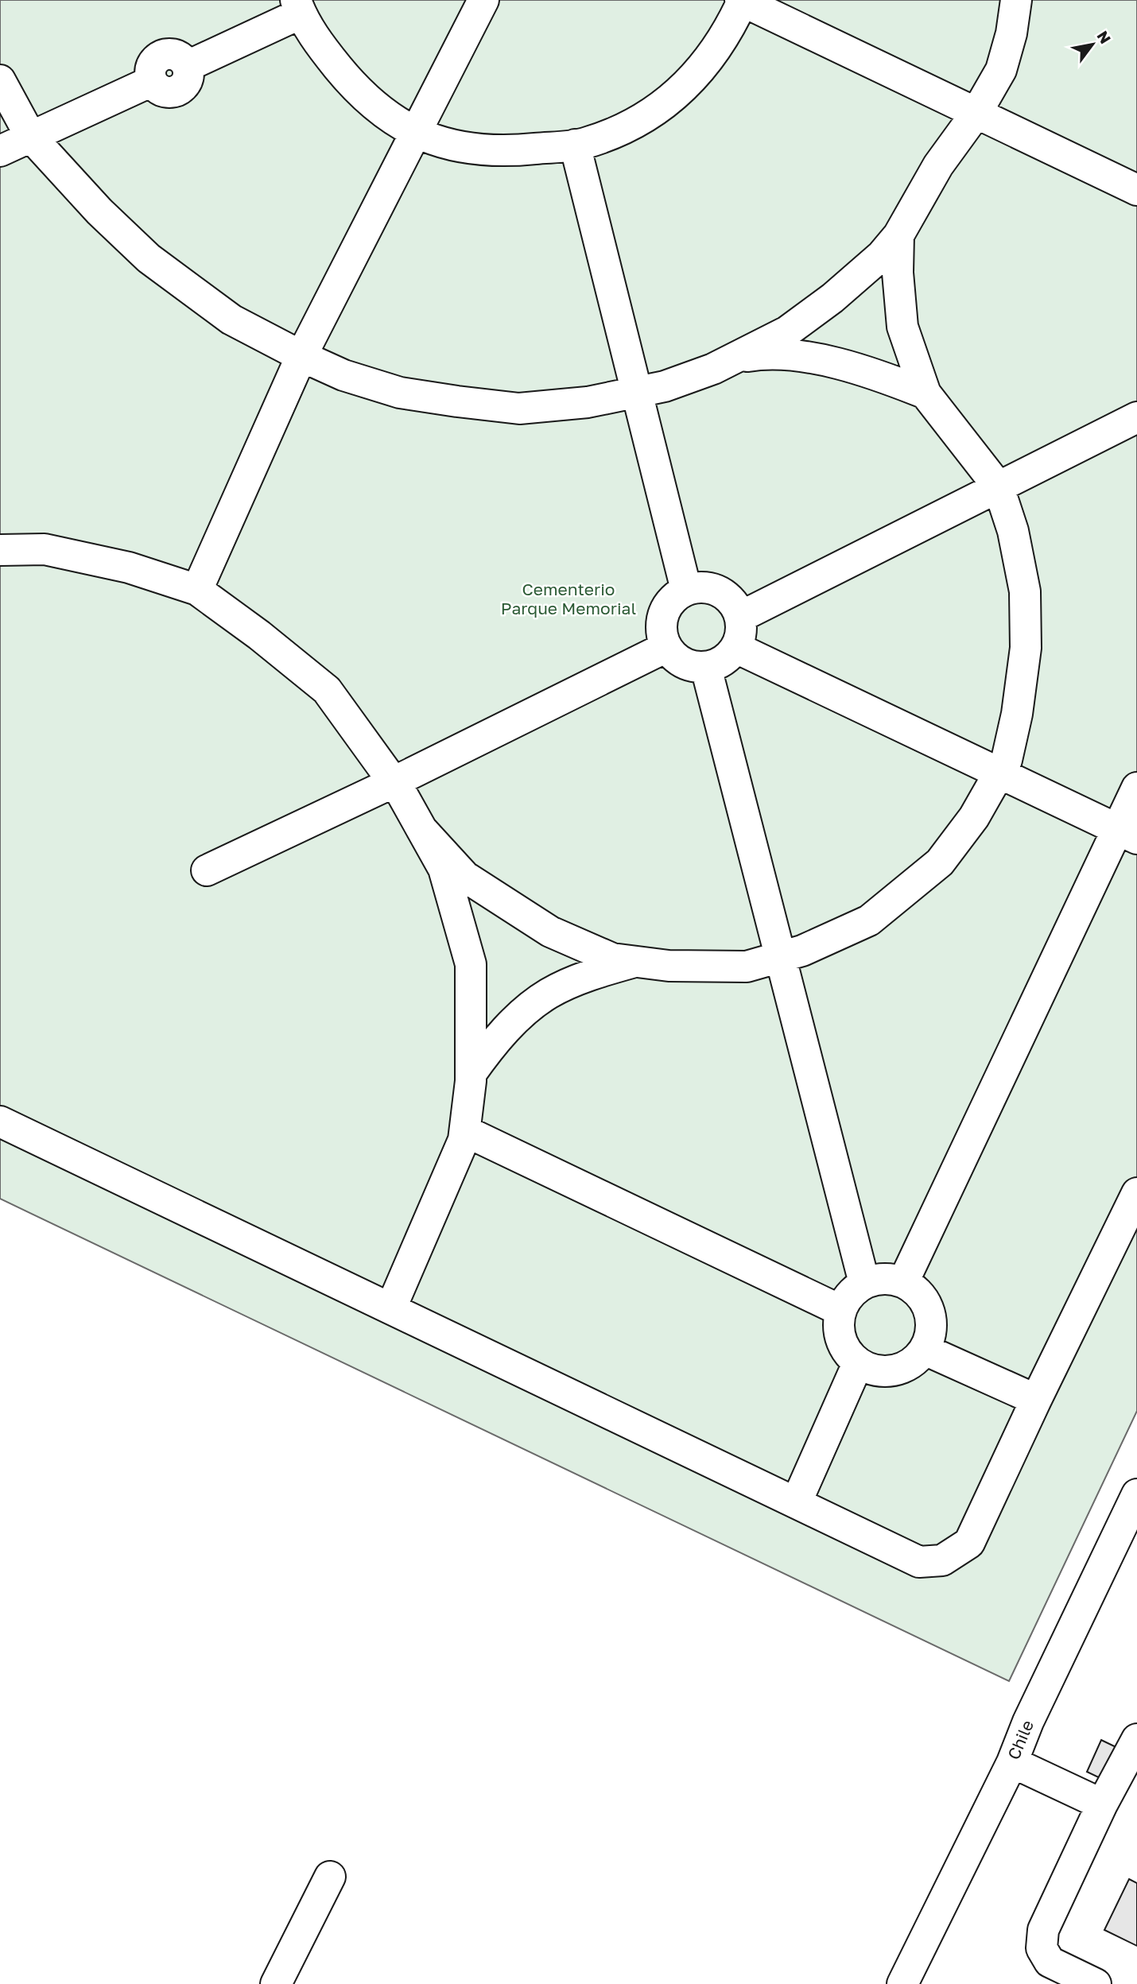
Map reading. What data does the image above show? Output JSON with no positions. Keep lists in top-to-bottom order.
{
  "streets": {
    "street": ["Chile"]
  },
  "parks": ["Cementerio Parque Memorial"],
  "north": "top right"
}
